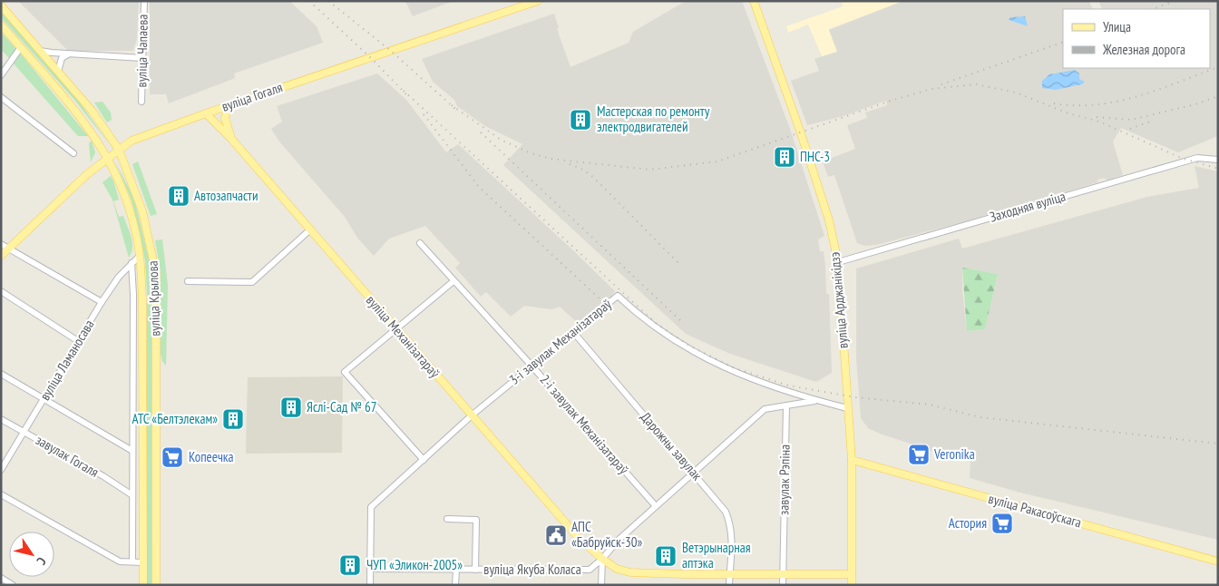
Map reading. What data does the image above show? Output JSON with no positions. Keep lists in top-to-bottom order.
{
  "streets": {
    "main road": [
      "вуліца Гогаля",
      "вуліца Крылова",
      "вуліца Арджанікідзэ",
      "вуліца Механізатараў",
      "вуліца Ракасоўскага"
    ],
    "street": [
      "вуліца Чапаева",
      "Заходняя вуліца",
      "3-і завулак Механізатараў",
      "вуліца Ламаносава",
      "2-і завулак Механізатараў",
      "Дарожны завулак",
      "завулак Гогаля",
      "завулак Рэпіна",
      "вуліца Якуба Коласа"
    ]
  },
  "crossings": [
    ["вуліца Гогаля", "вуліца Крылова"],
    ["вуліца Гогаля", "вуліца Механізатараў"],
    ["Заходняя вуліца", "вуліца Арджанікідзэ"],
    ["вуліца Крылова", "вуліца Ламаносава"],
    ["вуліца Арджанікідзэ", "3-і завулак Механізатараў"],
    ["вуліца Арджанікідзэ", "вуліца Ракасоўскага"],
    ["вуліца Механізатараў", "3-і завулак Механізатараў"],
    ["вуліца Механізатараў", "вуліца Якуба Коласа"],
    ["3-і завулак Механізатараў", "2-і завулак Механізатараў"],
    ["3-і завулак Механізатараў", "Дарожны завулак"],
    ["3-і завулак Механізатараў", "вуліца Якуба Коласа"],
    ["вуліца Ламаносава", "завулак Гогаля"],
    ["2-і завулак Механізатараў", "вуліца Якуба Коласа"],
    ["Дарожны завулак", "вуліца Якуба Коласа"],
    ["завулак Рэпіна", "вуліца Якуба Коласа"]
  ],
  "places": {
    "building": [
      "Мастерская по ремонту электродвигателей",
      "ПНС-3",
      "Автозапчасти",
      "Яслі-Сад № 67",
      "АТС «Белтэлекам»",
      "Ветэрынарная аптэка",
      "ЧУП «Эликон-2005»"
    ],
    "supermarket": ["Veronika", "Копеечка", "Астория"],
    "public building": ["АПС «Бабруйск-30»"]
  },
  "legend": ["Улица", "Железная дорога"],
  "north": "bottom right"
}
